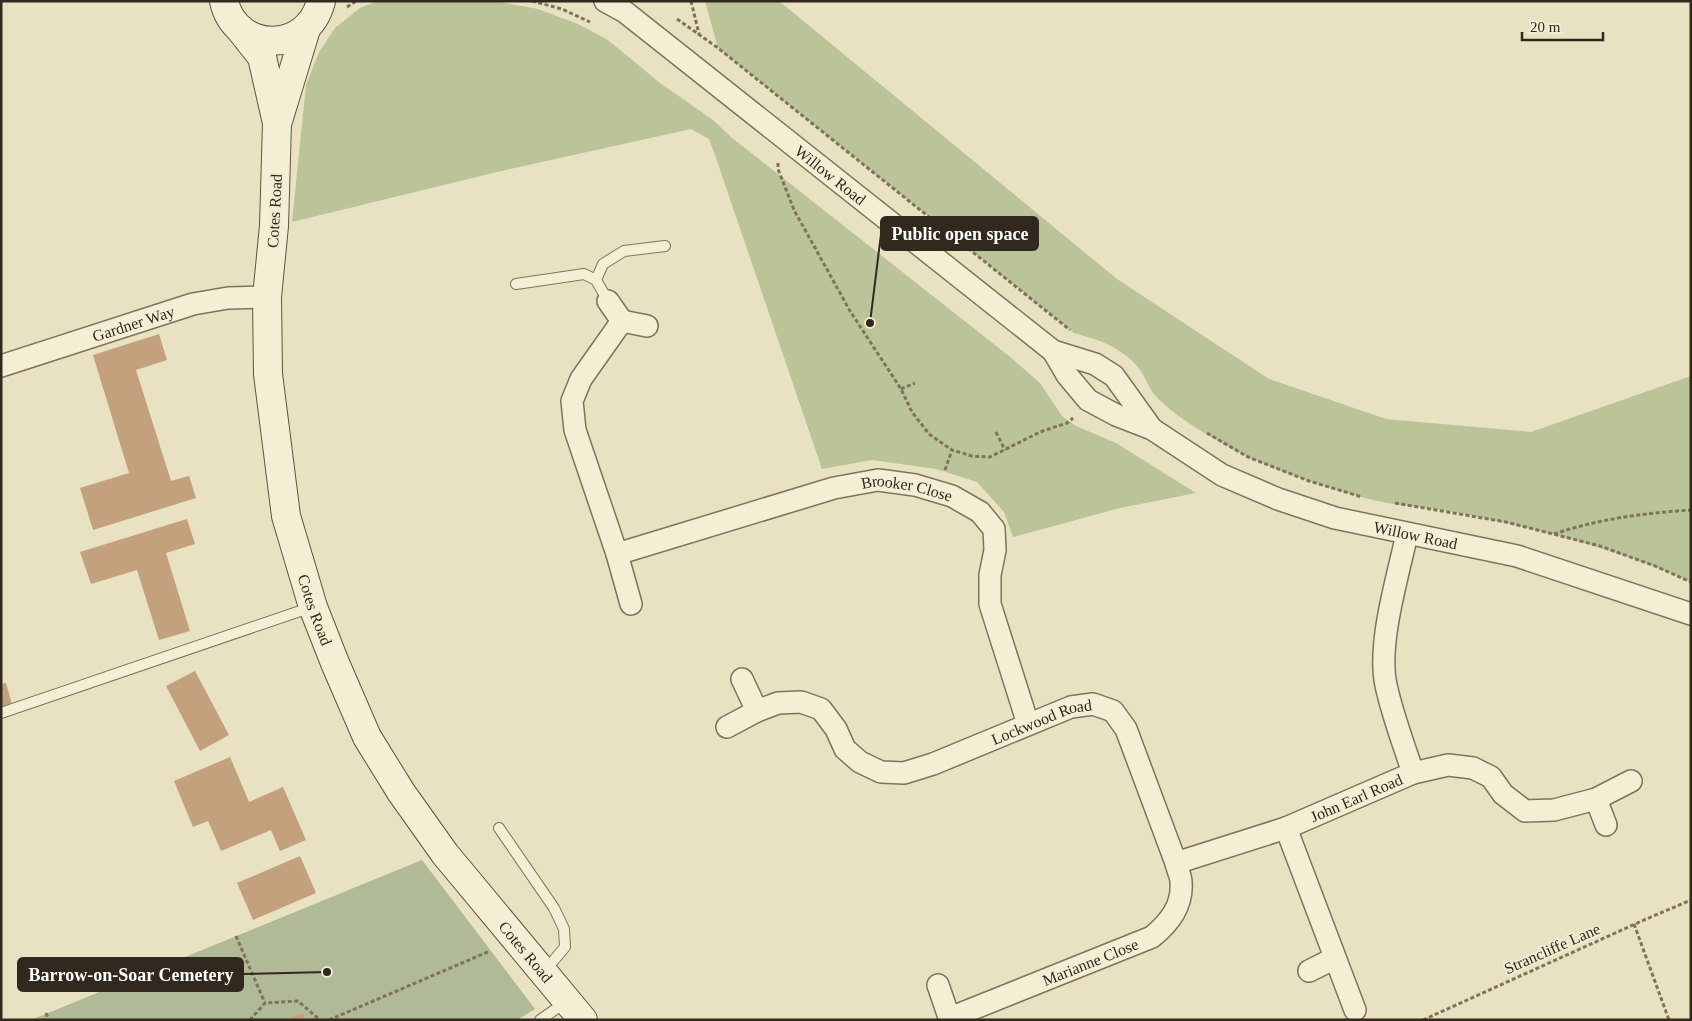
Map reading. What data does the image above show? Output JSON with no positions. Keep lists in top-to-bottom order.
{
  "streets": {
    "street": [
      "Willow Road",
      "Cotes Road",
      "Gardner Way",
      "Brooker Close",
      "Lockwood Road",
      "John Earl Road",
      "Marianne Close"
    ],
    "path": ["Strancliffe Lane"]
  },
  "crossings": [
    ["Willow Road", "John Earl Road"],
    ["Cotes Road", "Gardner Way"],
    ["Brooker Close", "Lockwood Road"],
    ["Lockwood Road", "Marianne Close"]
  ],
  "places": ["Public open space", "Barrow-on-Soar Cemetery"],
  "scale_bar": "20 m"
}
